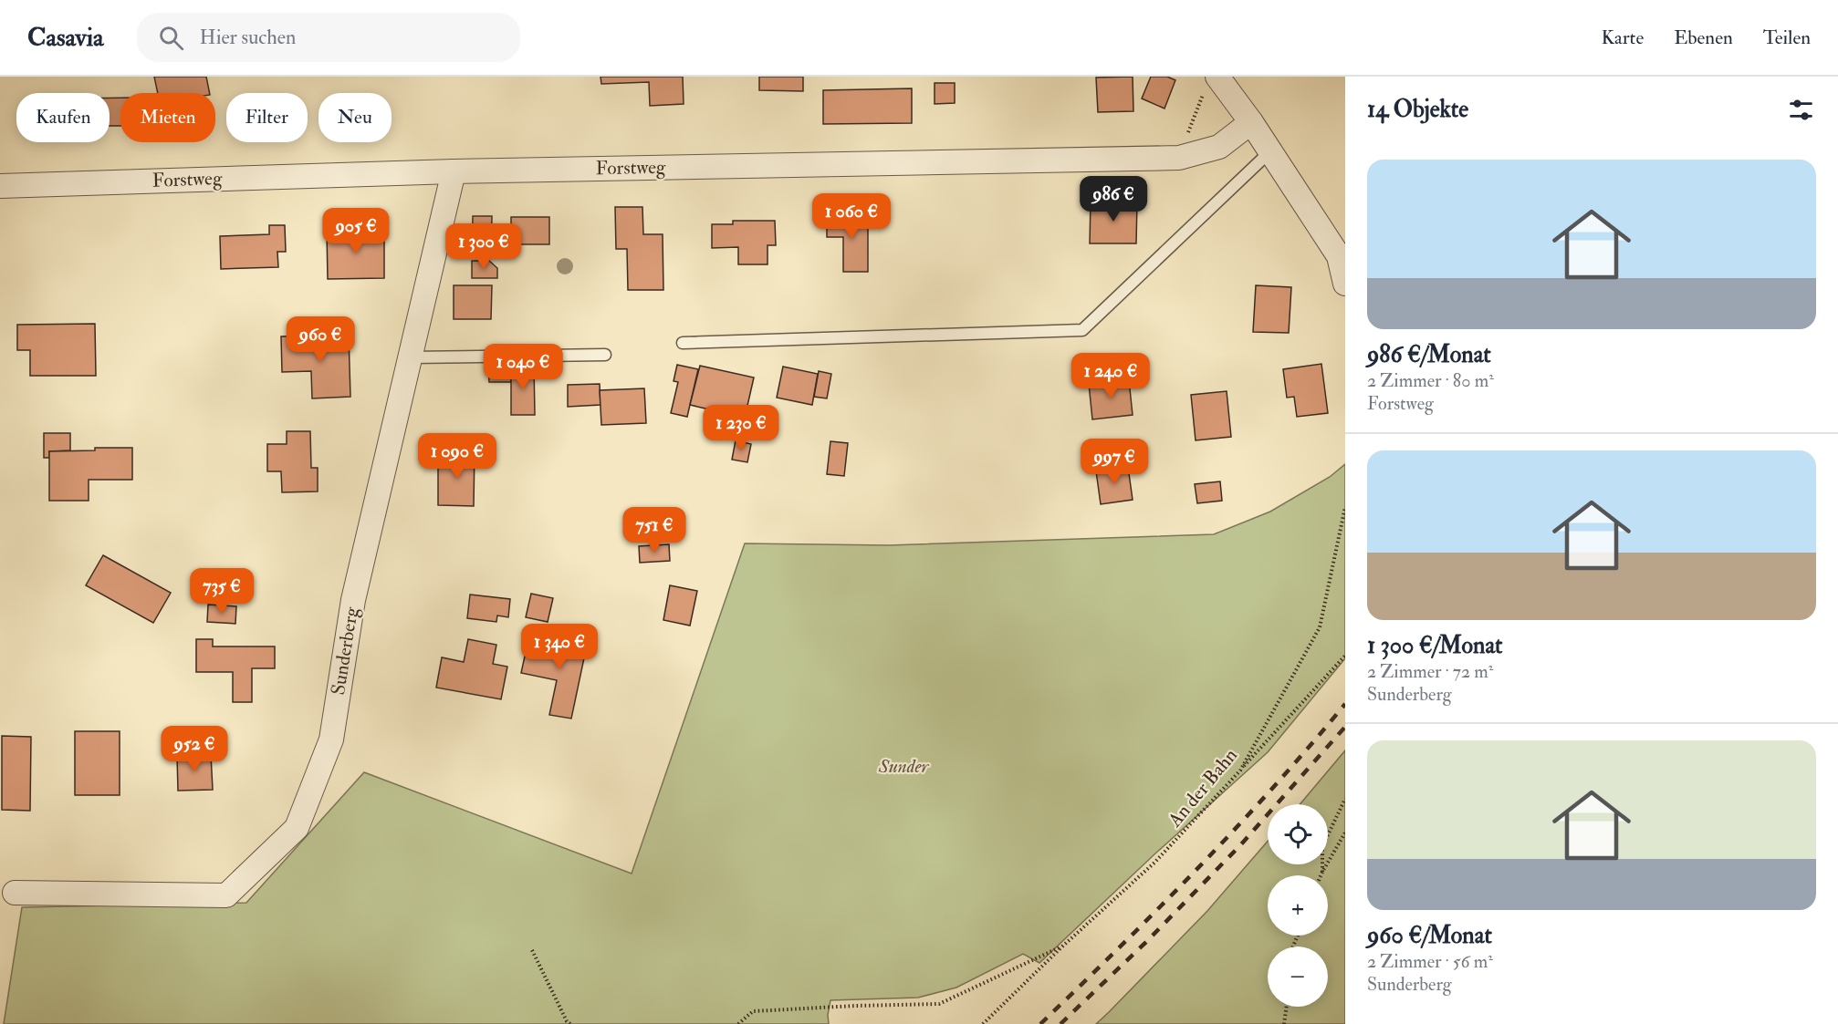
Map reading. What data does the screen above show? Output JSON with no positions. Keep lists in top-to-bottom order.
{
  "streets": {
    "street": ["Forstweg", "Sunderberg"],
    "path": ["An der Bahn"]
  },
  "crossings": [
    ["Forstweg", "Sunderberg"]
  ],
  "parks": ["Sunder"],
  "page": {
    "header": "Casavia",
    "search": "Hier suchen",
    "nav": ["Karte", "Ebenen", "Teilen"],
    "heading": "14 Objekte",
    "chip": [
      "Kaufen",
      "Mieten",
      "Filter",
      "Neu"
    ],
    "list": [
      {
        "name": "986 €/Monat",
        "note": "2 Zimmer · 80 m² · Forstweg"
      },
      {
        "name": "1 300 €/Monat",
        "note": "2 Zimmer · 72 m² · Sunderberg"
      },
      {
        "name": "960 €/Monat",
        "note": "2 Zimmer · 56 m² · Sunderberg"
      }
    ],
    "price": [
      "986 €",
      "1 060 €",
      "905 €",
      "1 300 €",
      "960 €",
      "1 040 €",
      "1 240 €",
      "1 230 €",
      "1 090 €",
      "997 €",
      "751 €",
      "735 €",
      "1 340 €",
      "952 €"
    ],
    "map_buttons": ["+", "−"]
  }
}
